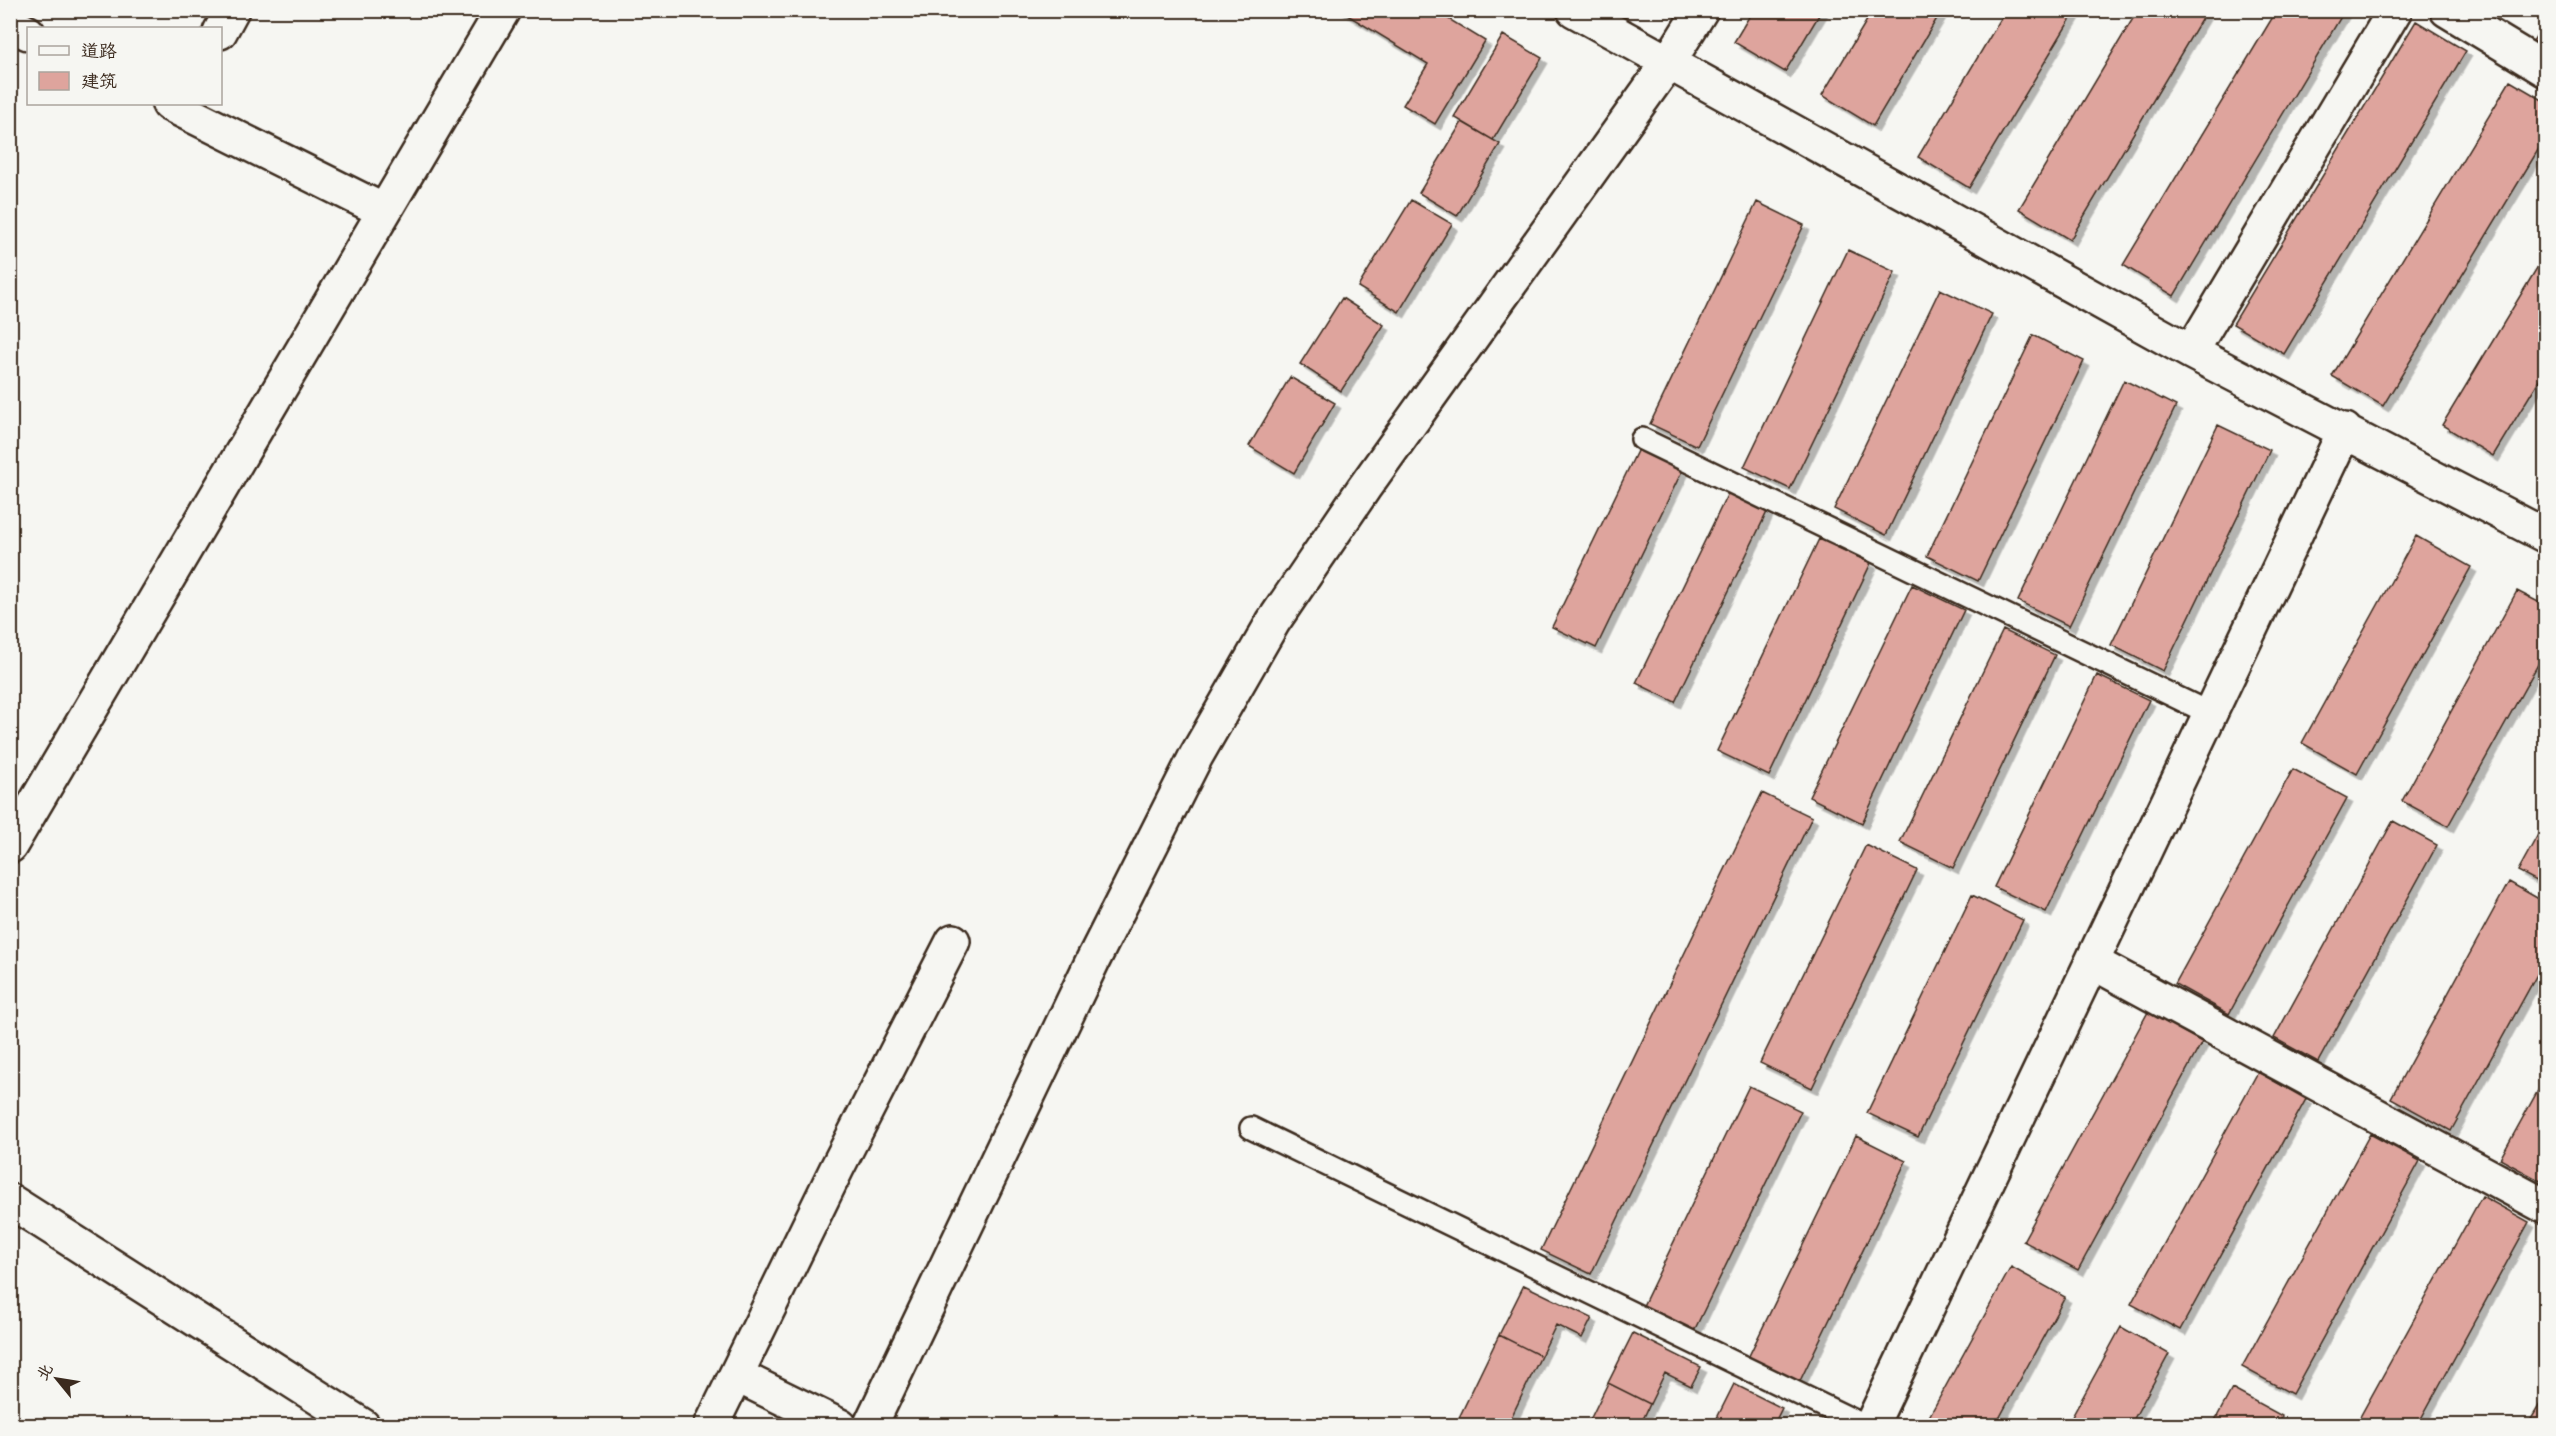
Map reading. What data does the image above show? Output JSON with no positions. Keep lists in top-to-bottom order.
{
  "legend": ["道路", "建筑"],
  "north": "top left"
}
